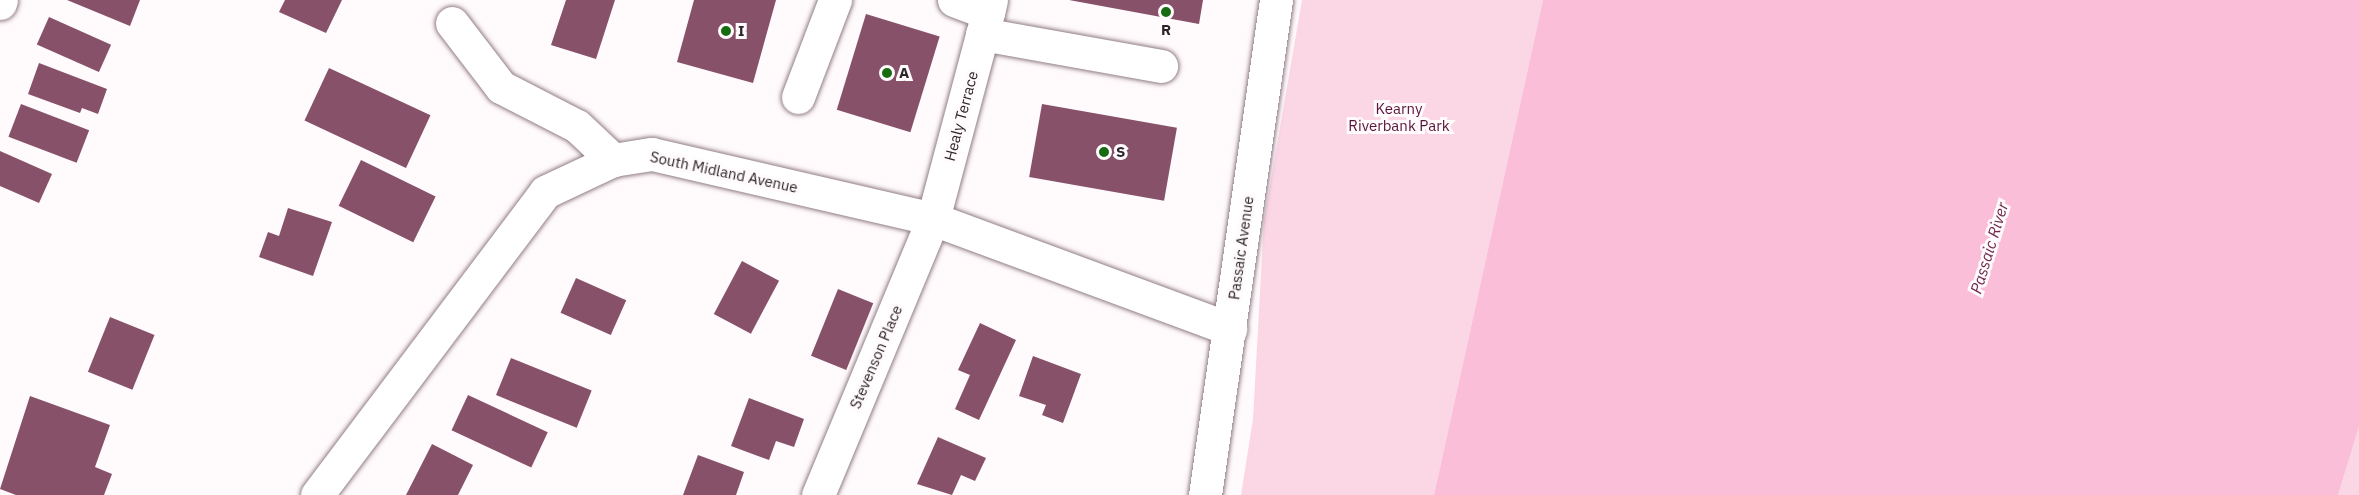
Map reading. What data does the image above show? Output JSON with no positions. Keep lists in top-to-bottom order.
{
  "streets": {
    "street": [
      "Healy Terrace",
      "South Midland Avenue",
      "Passaic Avenue",
      "Stevenson Place"
    ]
  },
  "crossings": [
    ["Healy Terrace", "South Midland Avenue"],
    ["Healy Terrace", "Stevenson Place"],
    ["South Midland Avenue", "Passaic Avenue"],
    ["South Midland Avenue", "Stevenson Place"]
  ],
  "water": ["Passaic River"],
  "parks": ["Kearny Riverbank Park"],
  "places": [
    "R",
    "I",
    "A",
    "S"
  ]
}
